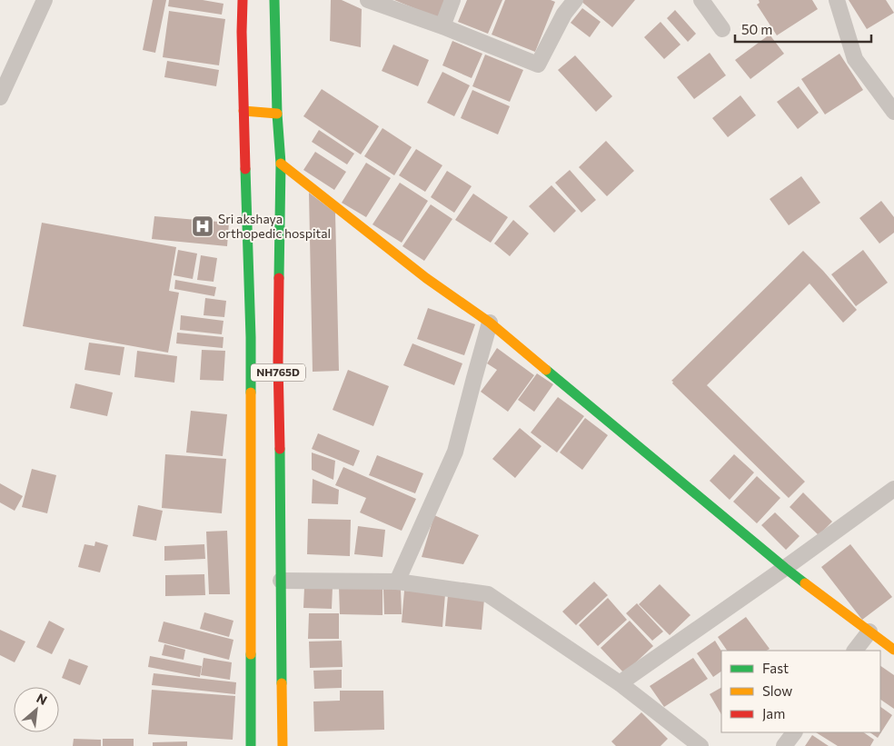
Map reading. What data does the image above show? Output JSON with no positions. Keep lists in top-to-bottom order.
{
  "streets": {
    "main road": ["NH765D"]
  },
  "places": {
    "hospital": ["Sri akshaya orthopedic hospital"]
  },
  "legend": ["Fast", "Slow", "Jam"],
  "scale_bar": "50 m",
  "north": "top right"
}
